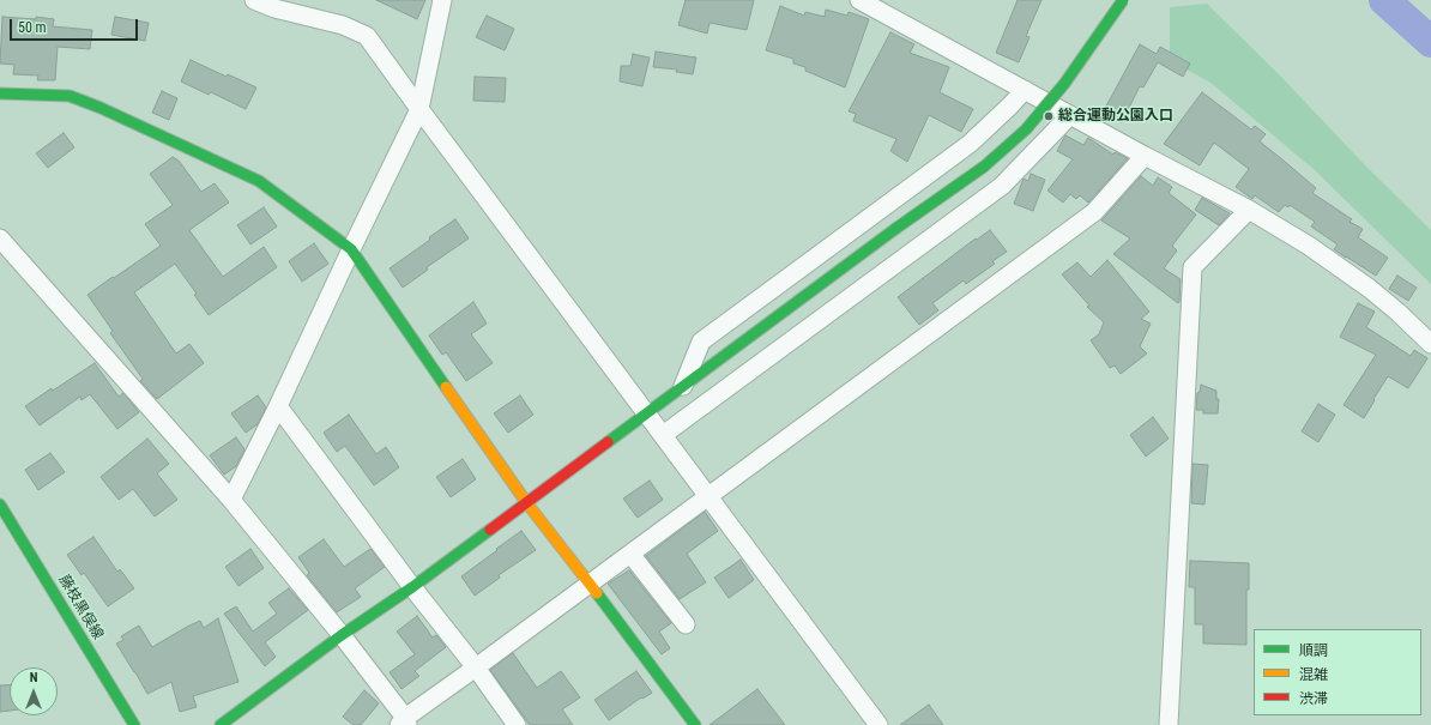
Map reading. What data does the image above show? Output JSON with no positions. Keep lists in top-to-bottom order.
{
  "streets": {
    "street": ["藤枝黒俣線"]
  },
  "places": ["総合運動公園入口"],
  "legend": ["順調", "混雑", "渋滞"],
  "scale_bar": "50 m",
  "north": "top"
}
